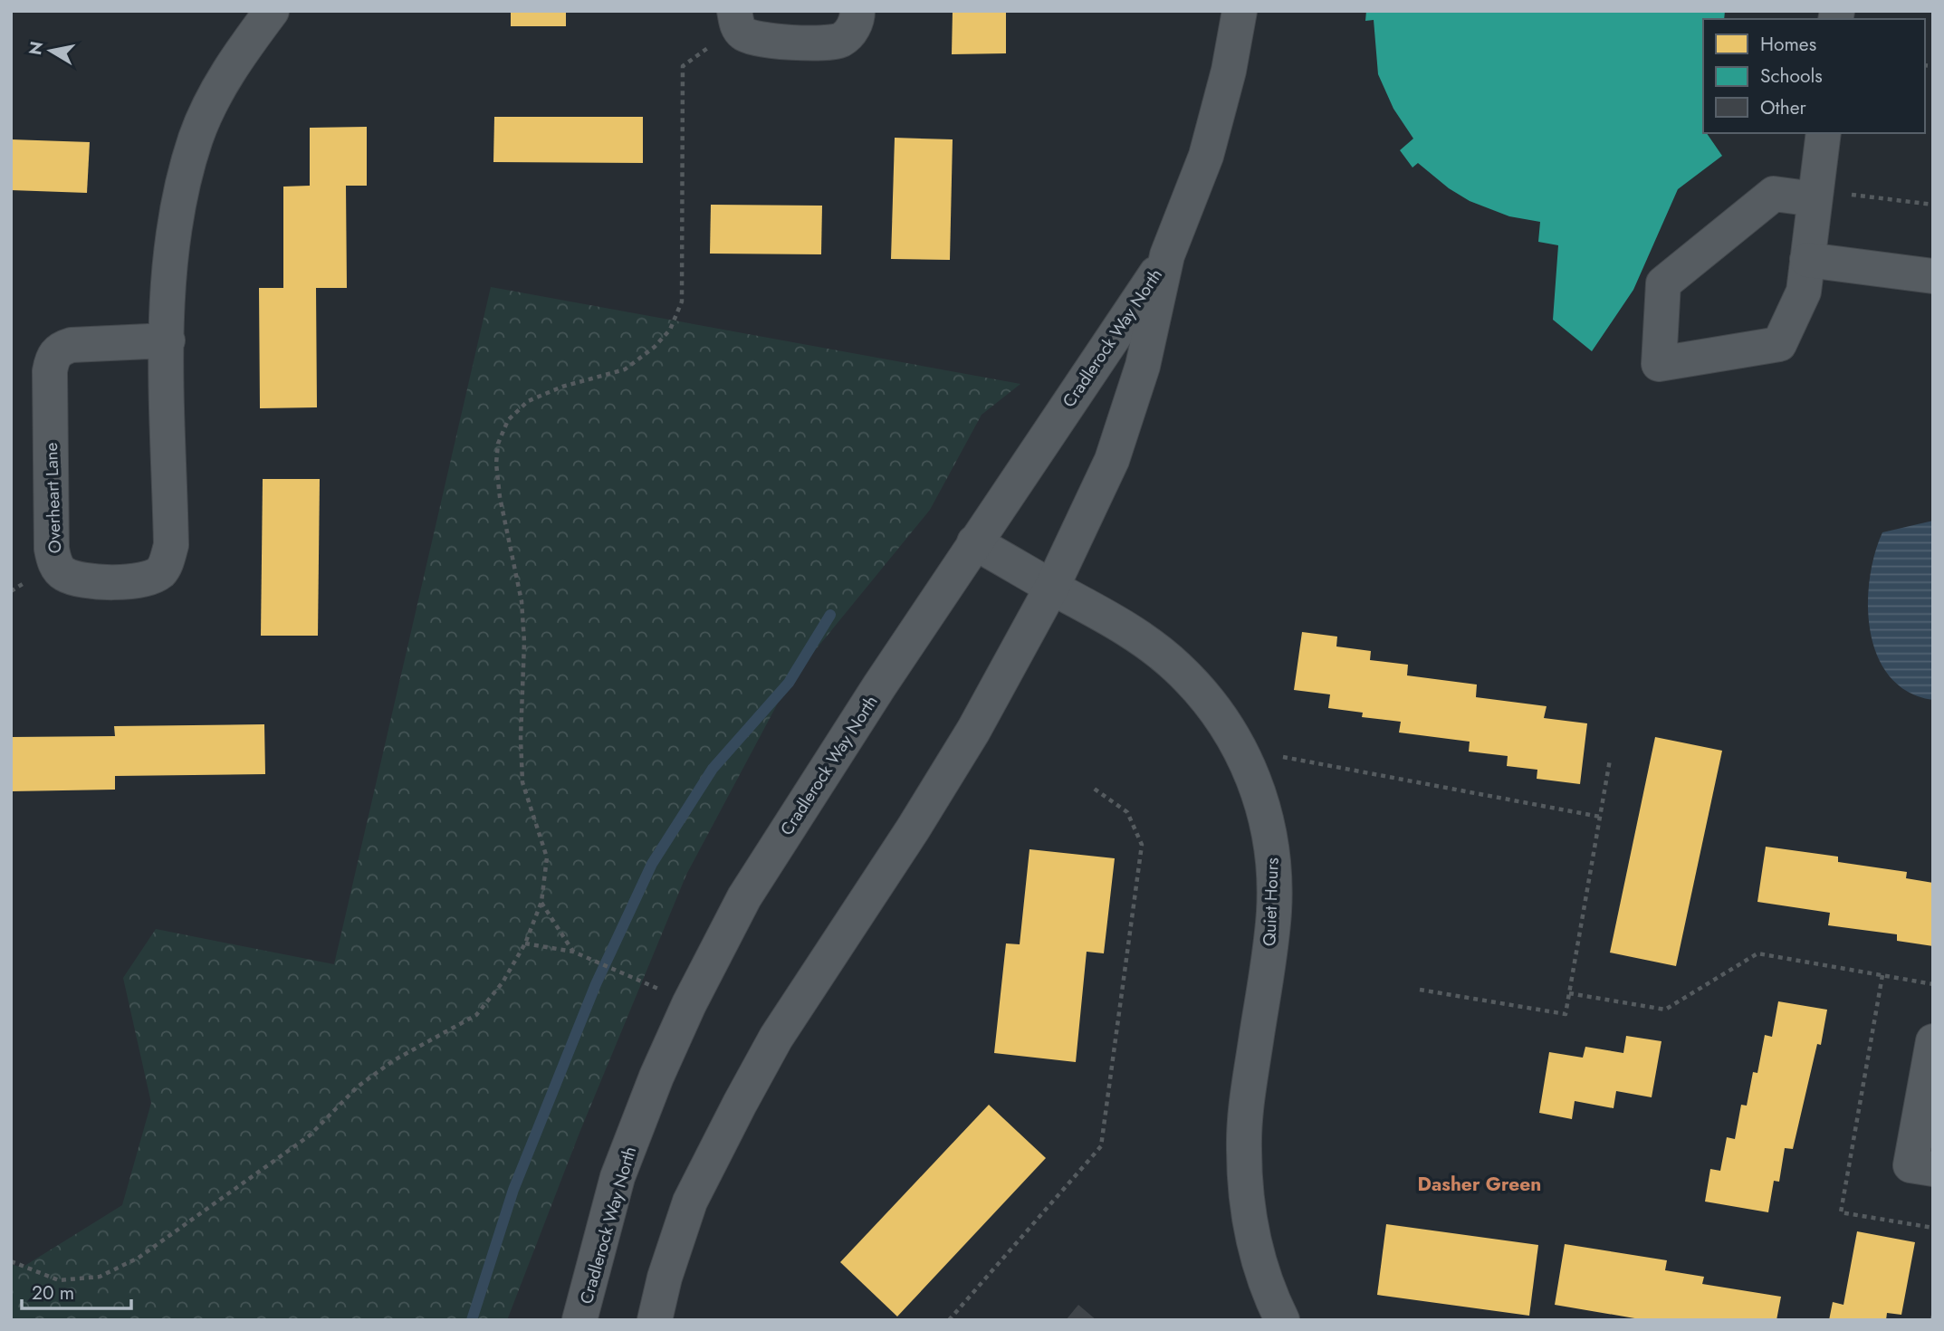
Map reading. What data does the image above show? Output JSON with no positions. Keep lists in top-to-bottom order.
{
  "streets": {
    "street": ["Cradlerock Way North", "Overheart Lane", "Quiet Hours"]
  },
  "crossings": [
    ["Cradlerock Way North", "Quiet Hours"]
  ],
  "districts": ["Dasher Green"],
  "legend": ["Homes", "Schools", "Other"],
  "scale_bar": "20 m",
  "north": "left"
}
